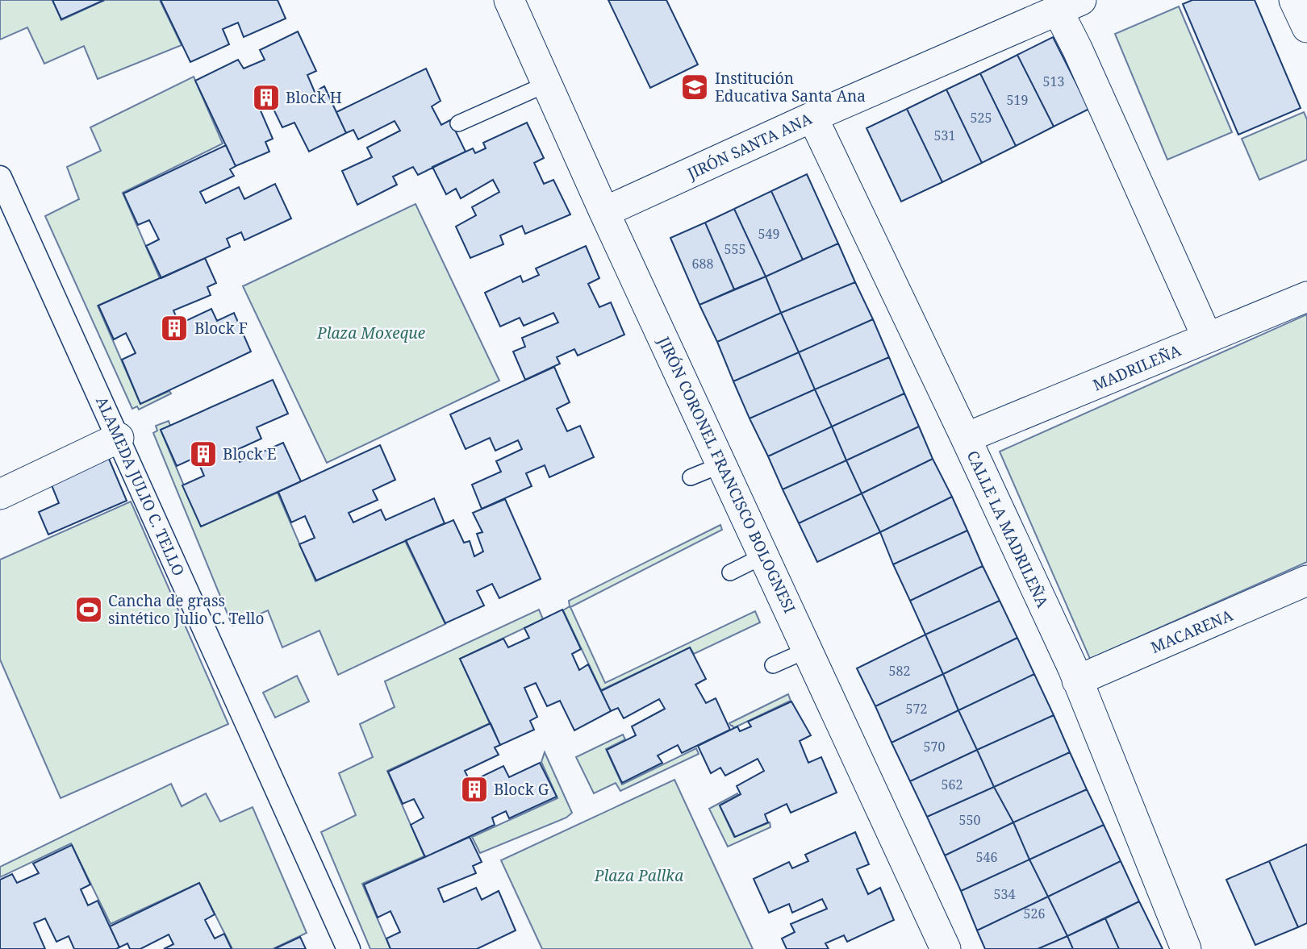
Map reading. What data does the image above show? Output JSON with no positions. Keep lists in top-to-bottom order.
{
  "streets": {
    "street": [
      "JIRÓN SANTA ANA",
      "MADRILEÑA",
      "JIRÓN CORONEL FRANCISCO BOLOGNESI",
      "ALAMEDA JULIO C. TELLO",
      "CALLE LA MADRILEÑA",
      "MACARENA"
    ]
  },
  "crossings": [
    ["JIRÓN SANTA ANA", "JIRÓN CORONEL FRANCISCO BOLOGNESI"],
    ["JIRÓN SANTA ANA", "CALLE LA MADRILEÑA"],
    ["MADRILEÑA", "CALLE LA MADRILEÑA"],
    ["CALLE LA MADRILEÑA", "MACARENA"]
  ],
  "parks": ["Plaza Moxeque", "Plaza Pallka"],
  "places": {
    "school or university": ["Institución Educativa Santa Ana"],
    "building": [
      "Block H",
      "Block F",
      "Block E",
      "Block G"
    ],
    "sports": ["Cancha de grass sintético Julio C. Tello"]
  },
  "house_numbers": [
    "513",
    "519",
    "525",
    "531",
    "549",
    "555",
    "688",
    "582",
    "572",
    "570",
    "562",
    "550",
    "546",
    "534",
    "526"
  ]
}
